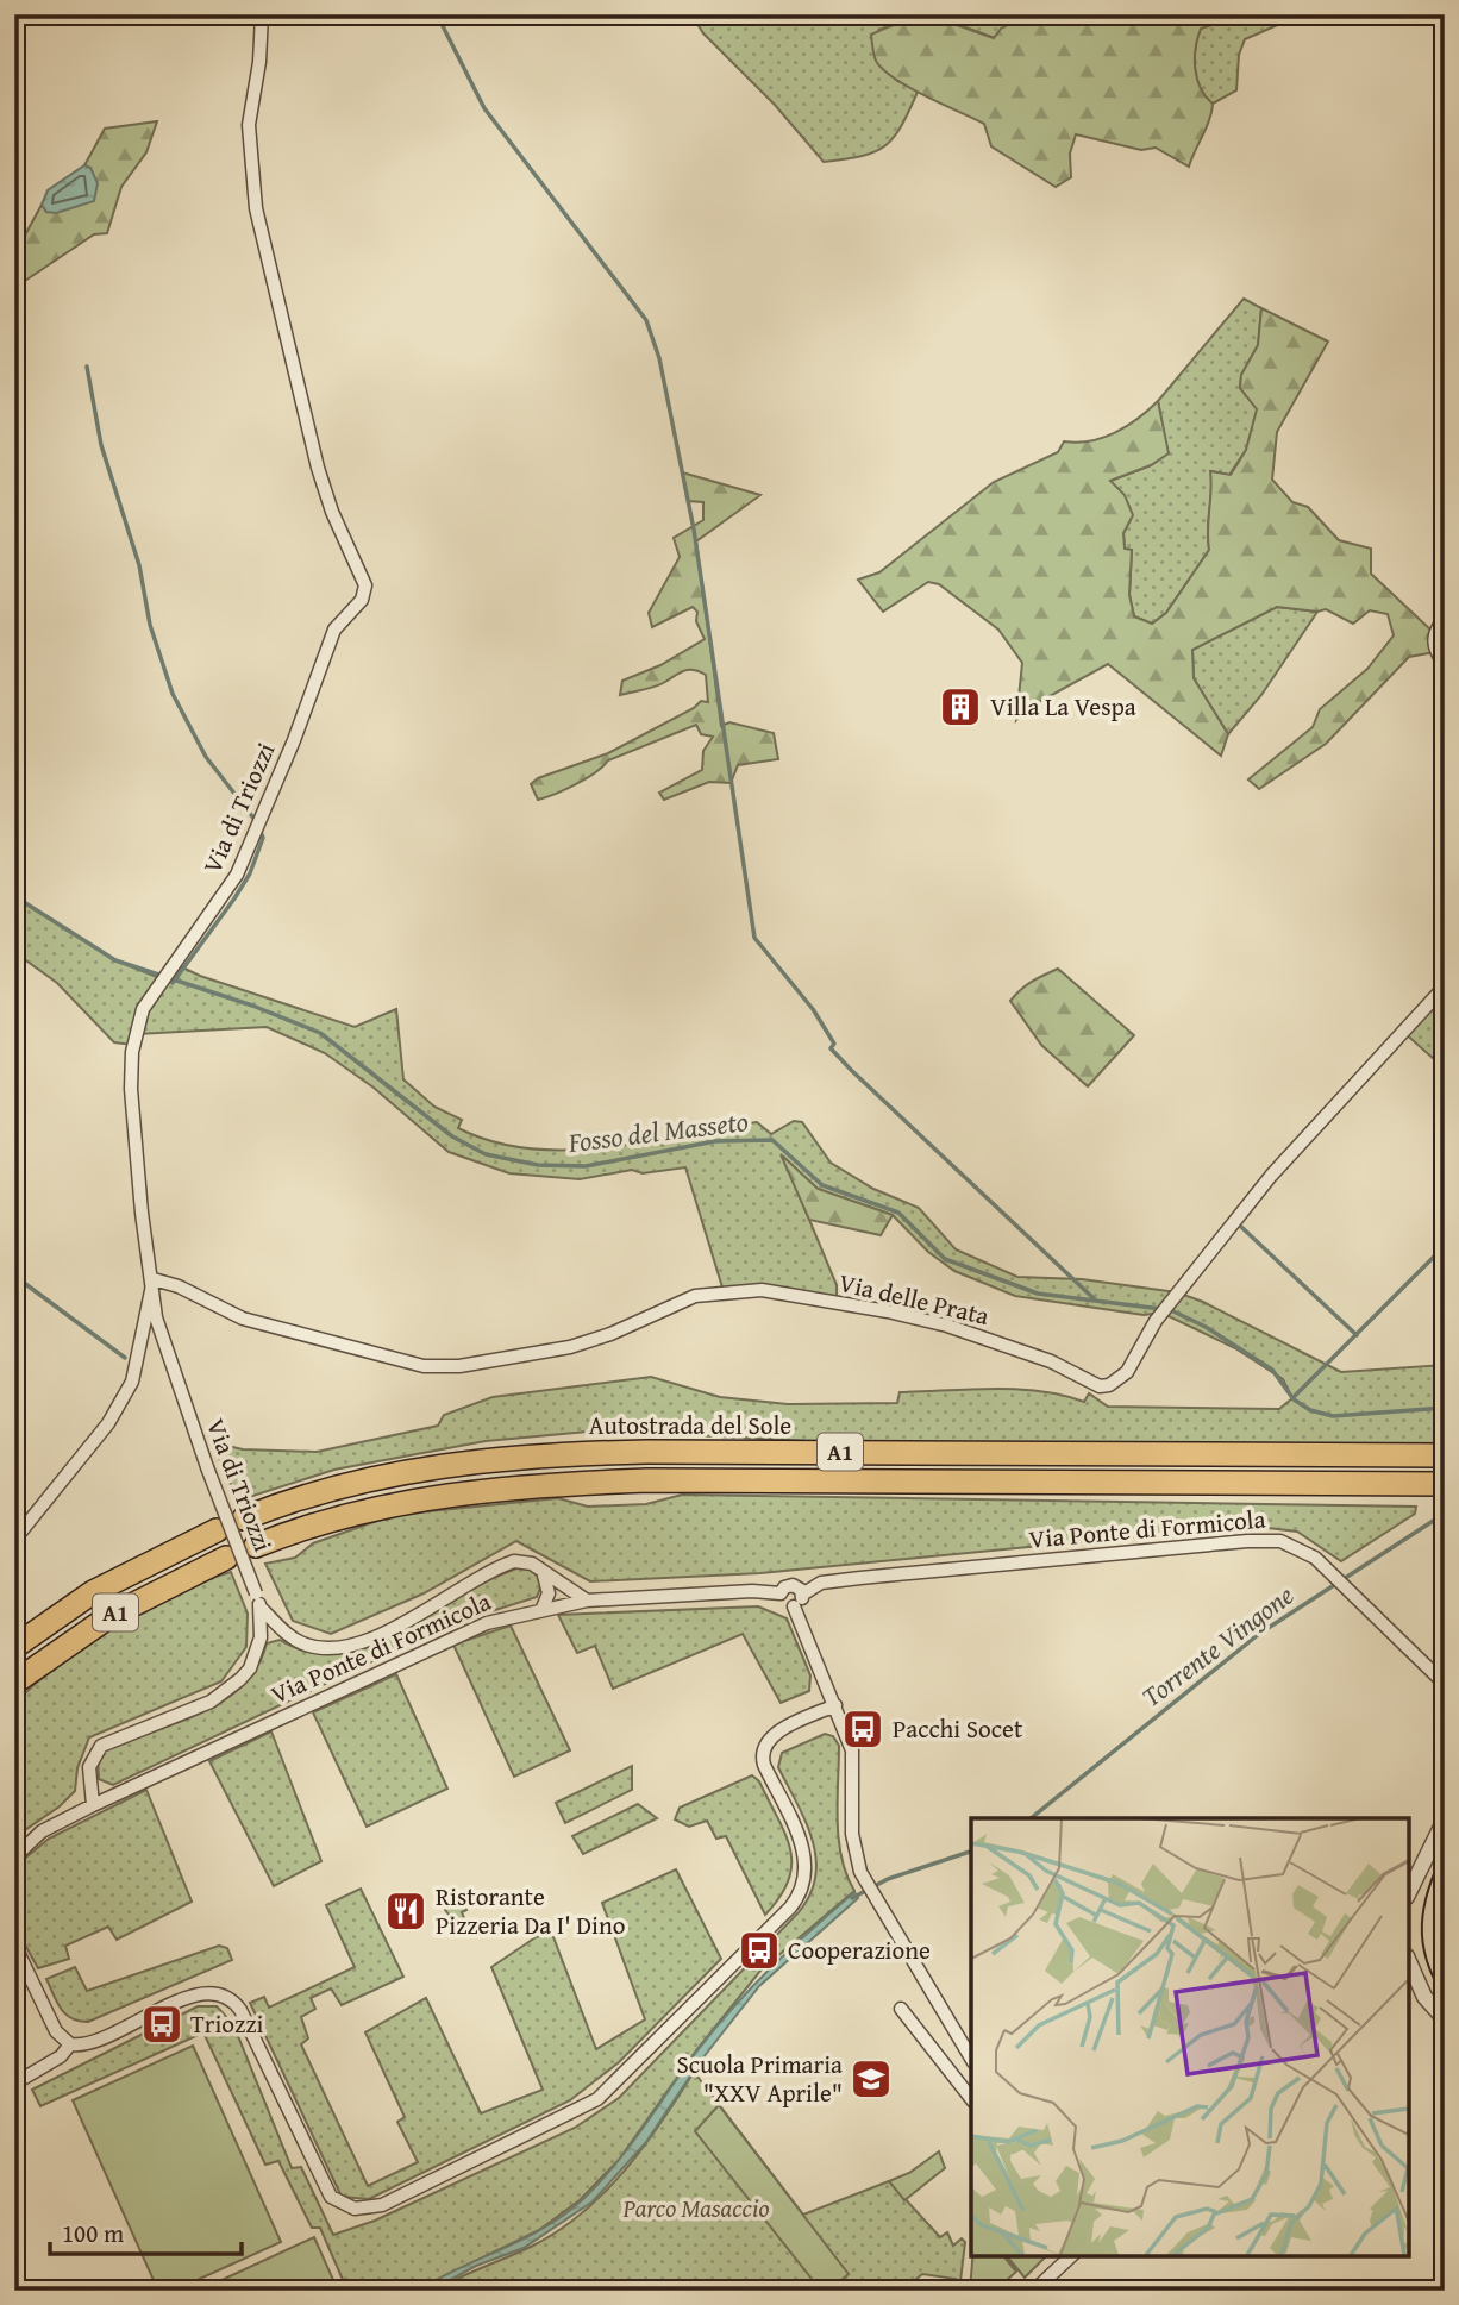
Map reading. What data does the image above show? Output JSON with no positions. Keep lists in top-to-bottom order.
{
  "streets": {
    "highway": ["Autostrada del Sole", "A1"],
    "street": ["Via di Triozzi", "Via delle Prata", "Via Ponte di Formicola"]
  },
  "crossings": [
    ["Via di Triozzi", "Via delle Prata"],
    ["Via di Triozzi", "Via Ponte di Formicola"]
  ],
  "water": ["Fosso del Masseto", "Torrente Vingone"],
  "parks": ["Parco Masaccio"],
  "places": {
    "building": ["Villa La Vespa"],
    "bus stop": ["Pacchi Socet", "Cooperazione", "Triozzi"],
    "restaurant": ["Ristorante Pizzeria Da I' Dino"],
    "school or university": ["Scuola Primaria \"XXV Aprile\""]
  },
  "scale_bar": "100 m"
}
